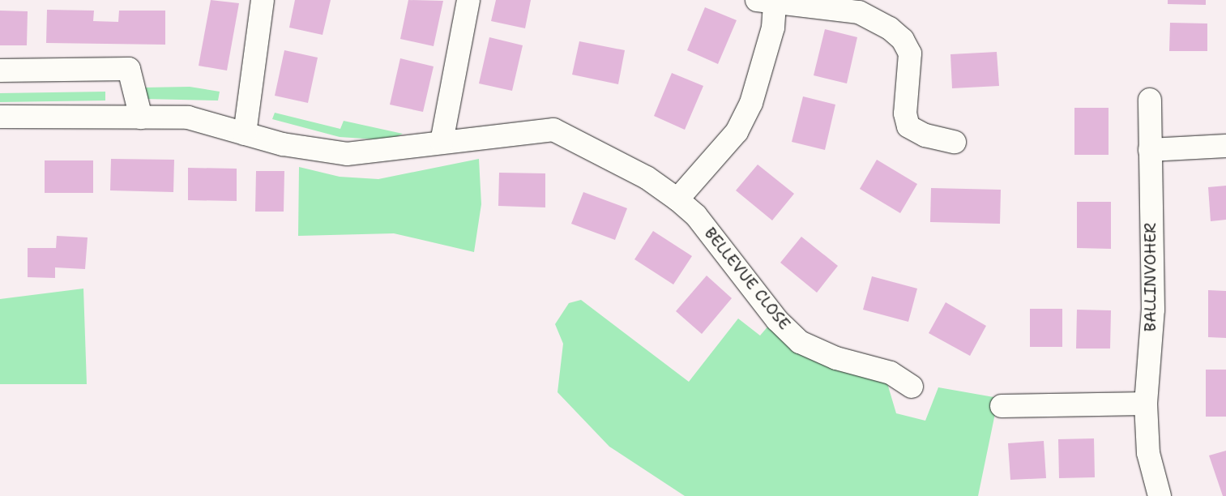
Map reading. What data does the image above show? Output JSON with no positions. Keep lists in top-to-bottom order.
{
  "streets": {
    "street": ["BALLINVOHER", "BELLEVUE CLOSE"]
  }
}
